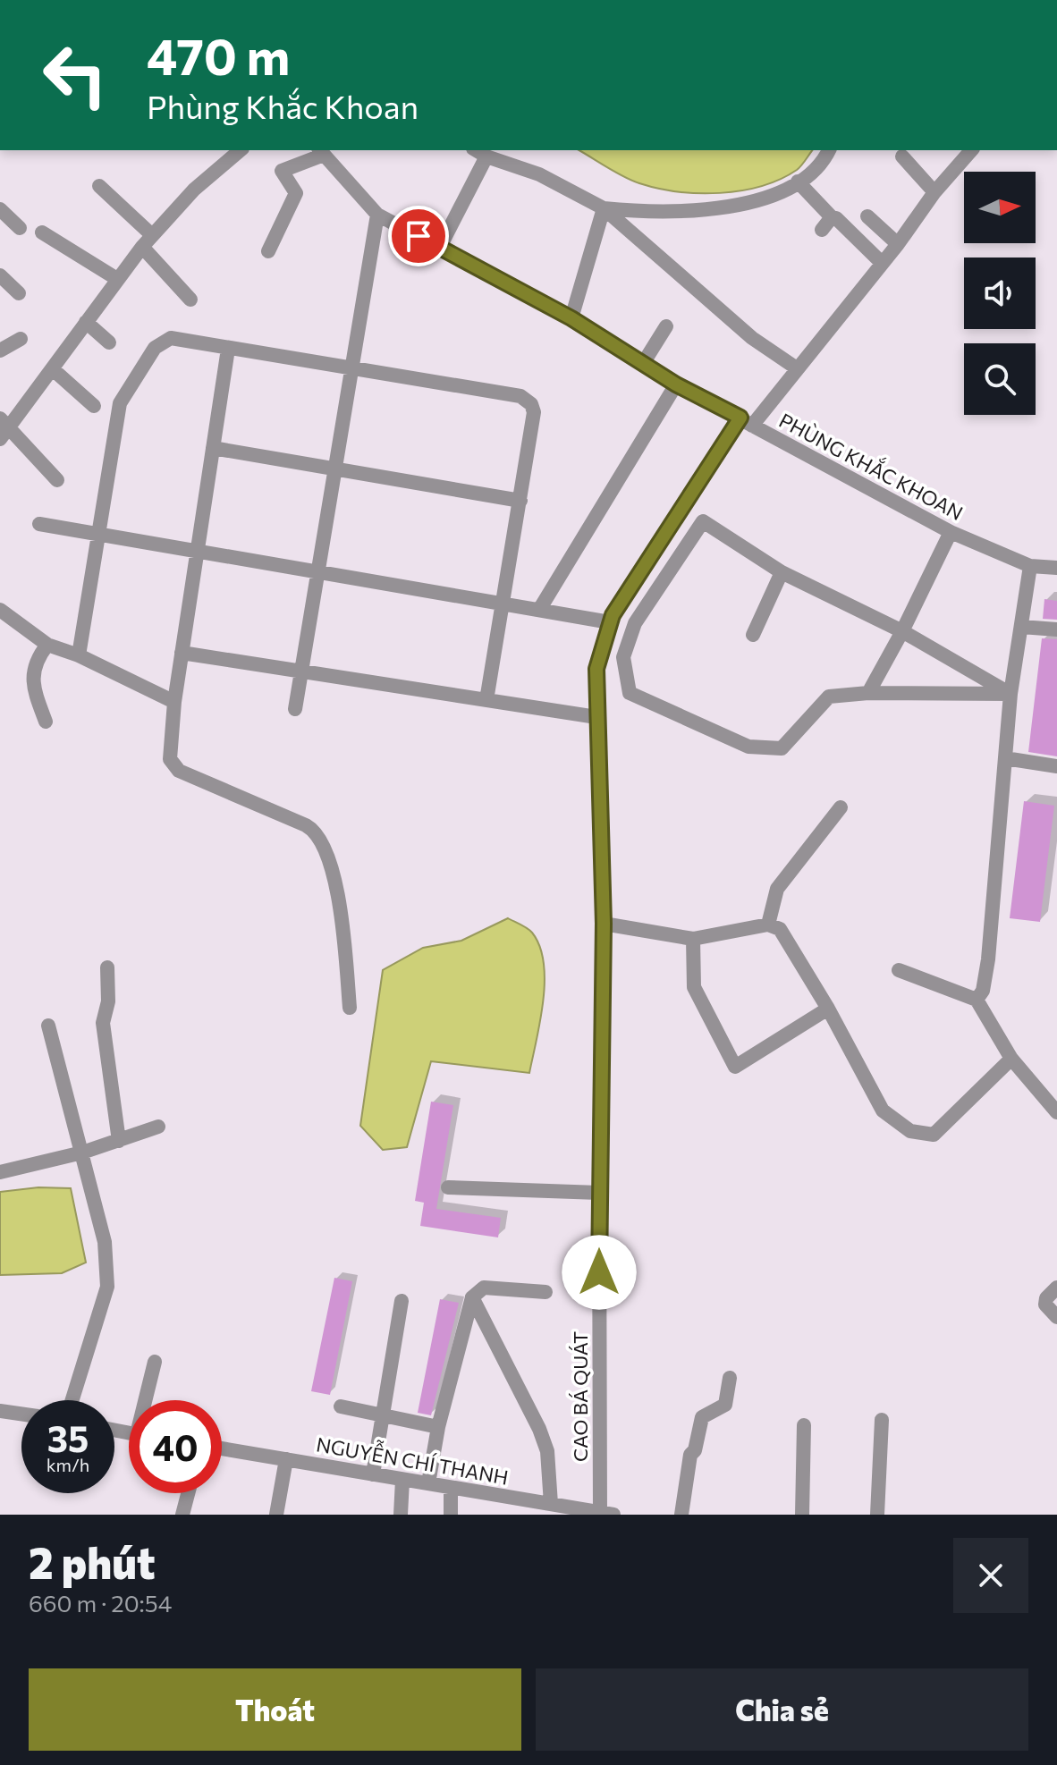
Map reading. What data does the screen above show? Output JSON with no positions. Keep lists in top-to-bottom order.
{
  "streets": {
    "street": ["PHÙNG KHẮC KHOAN", "CAO BÁ QUÁT", "NGUYỄN CHÍ THANH"]
  },
  "crossings": [
    ["PHÙNG KHẮC KHOAN", "CAO BÁ QUÁT"],
    ["CAO BÁ QUÁT", "NGUYỄN CHÍ THANH"]
  ],
  "north": "right",
  "page": {
    "turn": ["470 m", "Phùng Khắc Khoan"],
    "speed": "35 km/h",
    "limit": "40",
    "heading": ["2 phút", "660 m · 20:54"],
    "buttons": ["Thoát", "Chia sẻ"]
  }
}
